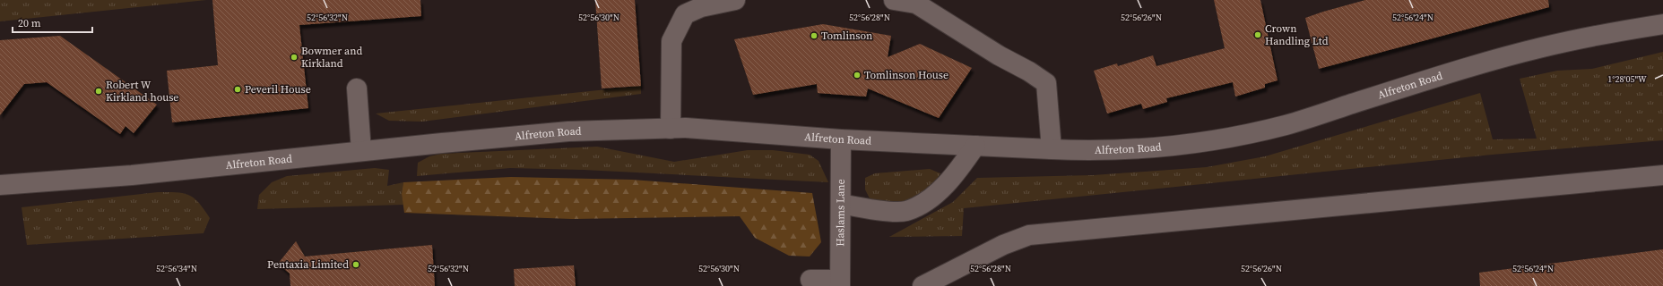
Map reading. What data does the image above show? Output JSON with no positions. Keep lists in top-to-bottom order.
{
  "streets": {
    "street": ["Alfreton Road", "Haslams Lane"]
  },
  "crossings": [
    ["Alfreton Road", "Haslams Lane"]
  ],
  "places": [
    "Crown Handling Ltd",
    "Tomlinson",
    "Bowmer and Kirkland",
    "Tomlinson House",
    "Peveril House",
    "Robert W Kirkland house",
    "Pentaxia Limited"
  ],
  "scale_bar": "20 m",
  "coordinates": [
    "52°56'32\"N",
    "52°56'30\"N",
    "52°56'28\"N",
    "52°56'26\"N",
    "52°56'24\"N",
    "1°28'05\"W",
    "52°56'34\"N"
  ]
}
